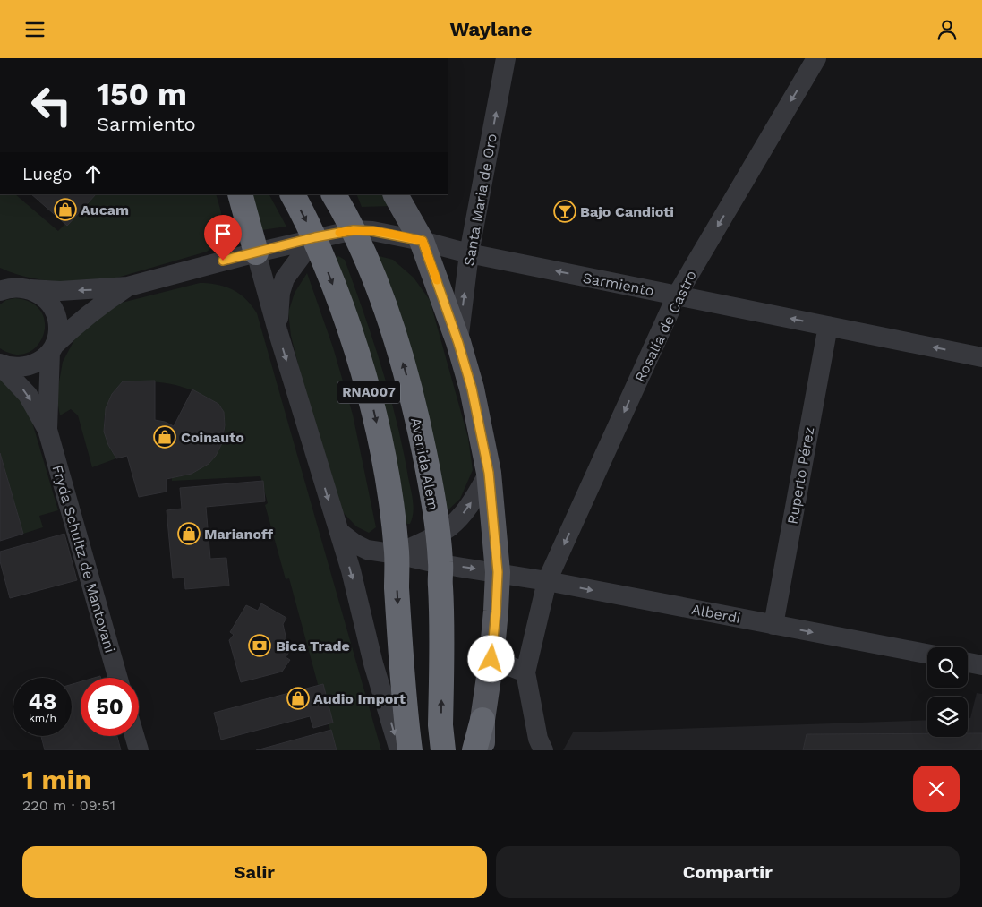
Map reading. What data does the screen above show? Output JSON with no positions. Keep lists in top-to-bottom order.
{
  "streets": {
    "highway": ["RNA007", "Avenida Alem"],
    "street": [
      "Santa Maria de Oro",
      "Sarmiento",
      "Rosalía de Castro",
      "Ruperto Pérez",
      "Fryda Schultz de Mantovani",
      "Alberdi"
    ]
  },
  "crossings": [
    ["Santa Maria de Oro", "Sarmiento"],
    ["Sarmiento", "Rosalía de Castro"],
    ["Sarmiento", "RNA007"],
    ["Sarmiento", "Avenida Alem"],
    ["Sarmiento", "Ruperto Pérez"],
    ["Rosalía de Castro", "Alberdi"],
    ["RNA007", "Alberdi"],
    ["Avenida Alem", "Alberdi"],
    ["Ruperto Pérez", "Alberdi"]
  ],
  "one_way": [
    "Santa Maria de Oro",
    "Sarmiento",
    "Rosalía de Castro",
    "Alberdi"
  ],
  "places": {
    "shop": [
      "Aucam",
      "Coinauto",
      "Marianoff",
      "Audio Import"
    ],
    "bar": ["Bajo Candioti"],
    "bank": ["Bica Trade"]
  },
  "page": {
    "header": "Waylane",
    "turn": ["150 m", "Sarmiento"],
    "then": "Luego",
    "speed": "48 km/h",
    "limit": "50",
    "heading": ["1 min", "220 m · 09:51"],
    "buttons": ["Salir", "Compartir"]
  }
}
